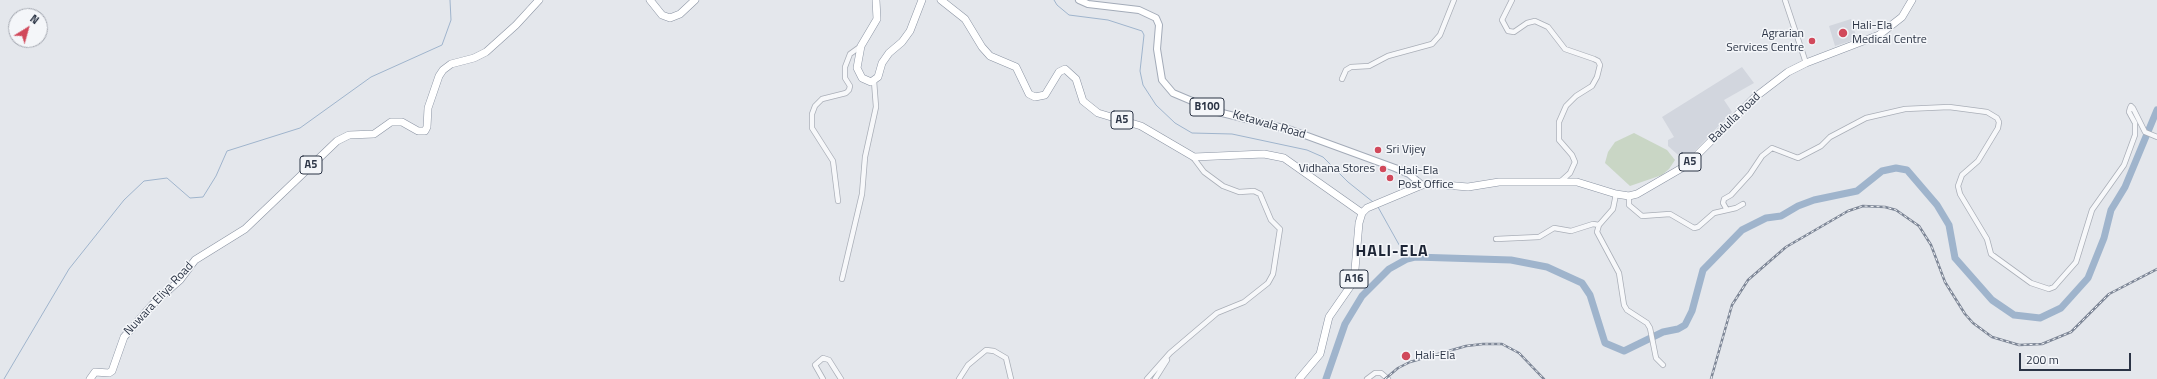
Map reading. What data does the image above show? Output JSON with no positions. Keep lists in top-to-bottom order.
{
  "streets": {
    "highway": [
      "Badulla Road",
      "A5",
      "A16",
      "Nuwara Eliya Road"
    ],
    "main road": ["B100", "Ketawala Road"]
  },
  "crossings": [
    ["A5", "A16"]
  ],
  "districts": ["HALI-ELA"],
  "places": [
    "Hali-Ela Medical Centre",
    "Agrarian Services Centre",
    "Sri Vijey",
    "Vidhana Stores",
    "Hali-Ela Post Office",
    "Hali-Ela"
  ],
  "scale_bar": "200 m",
  "north": "top right"
}
